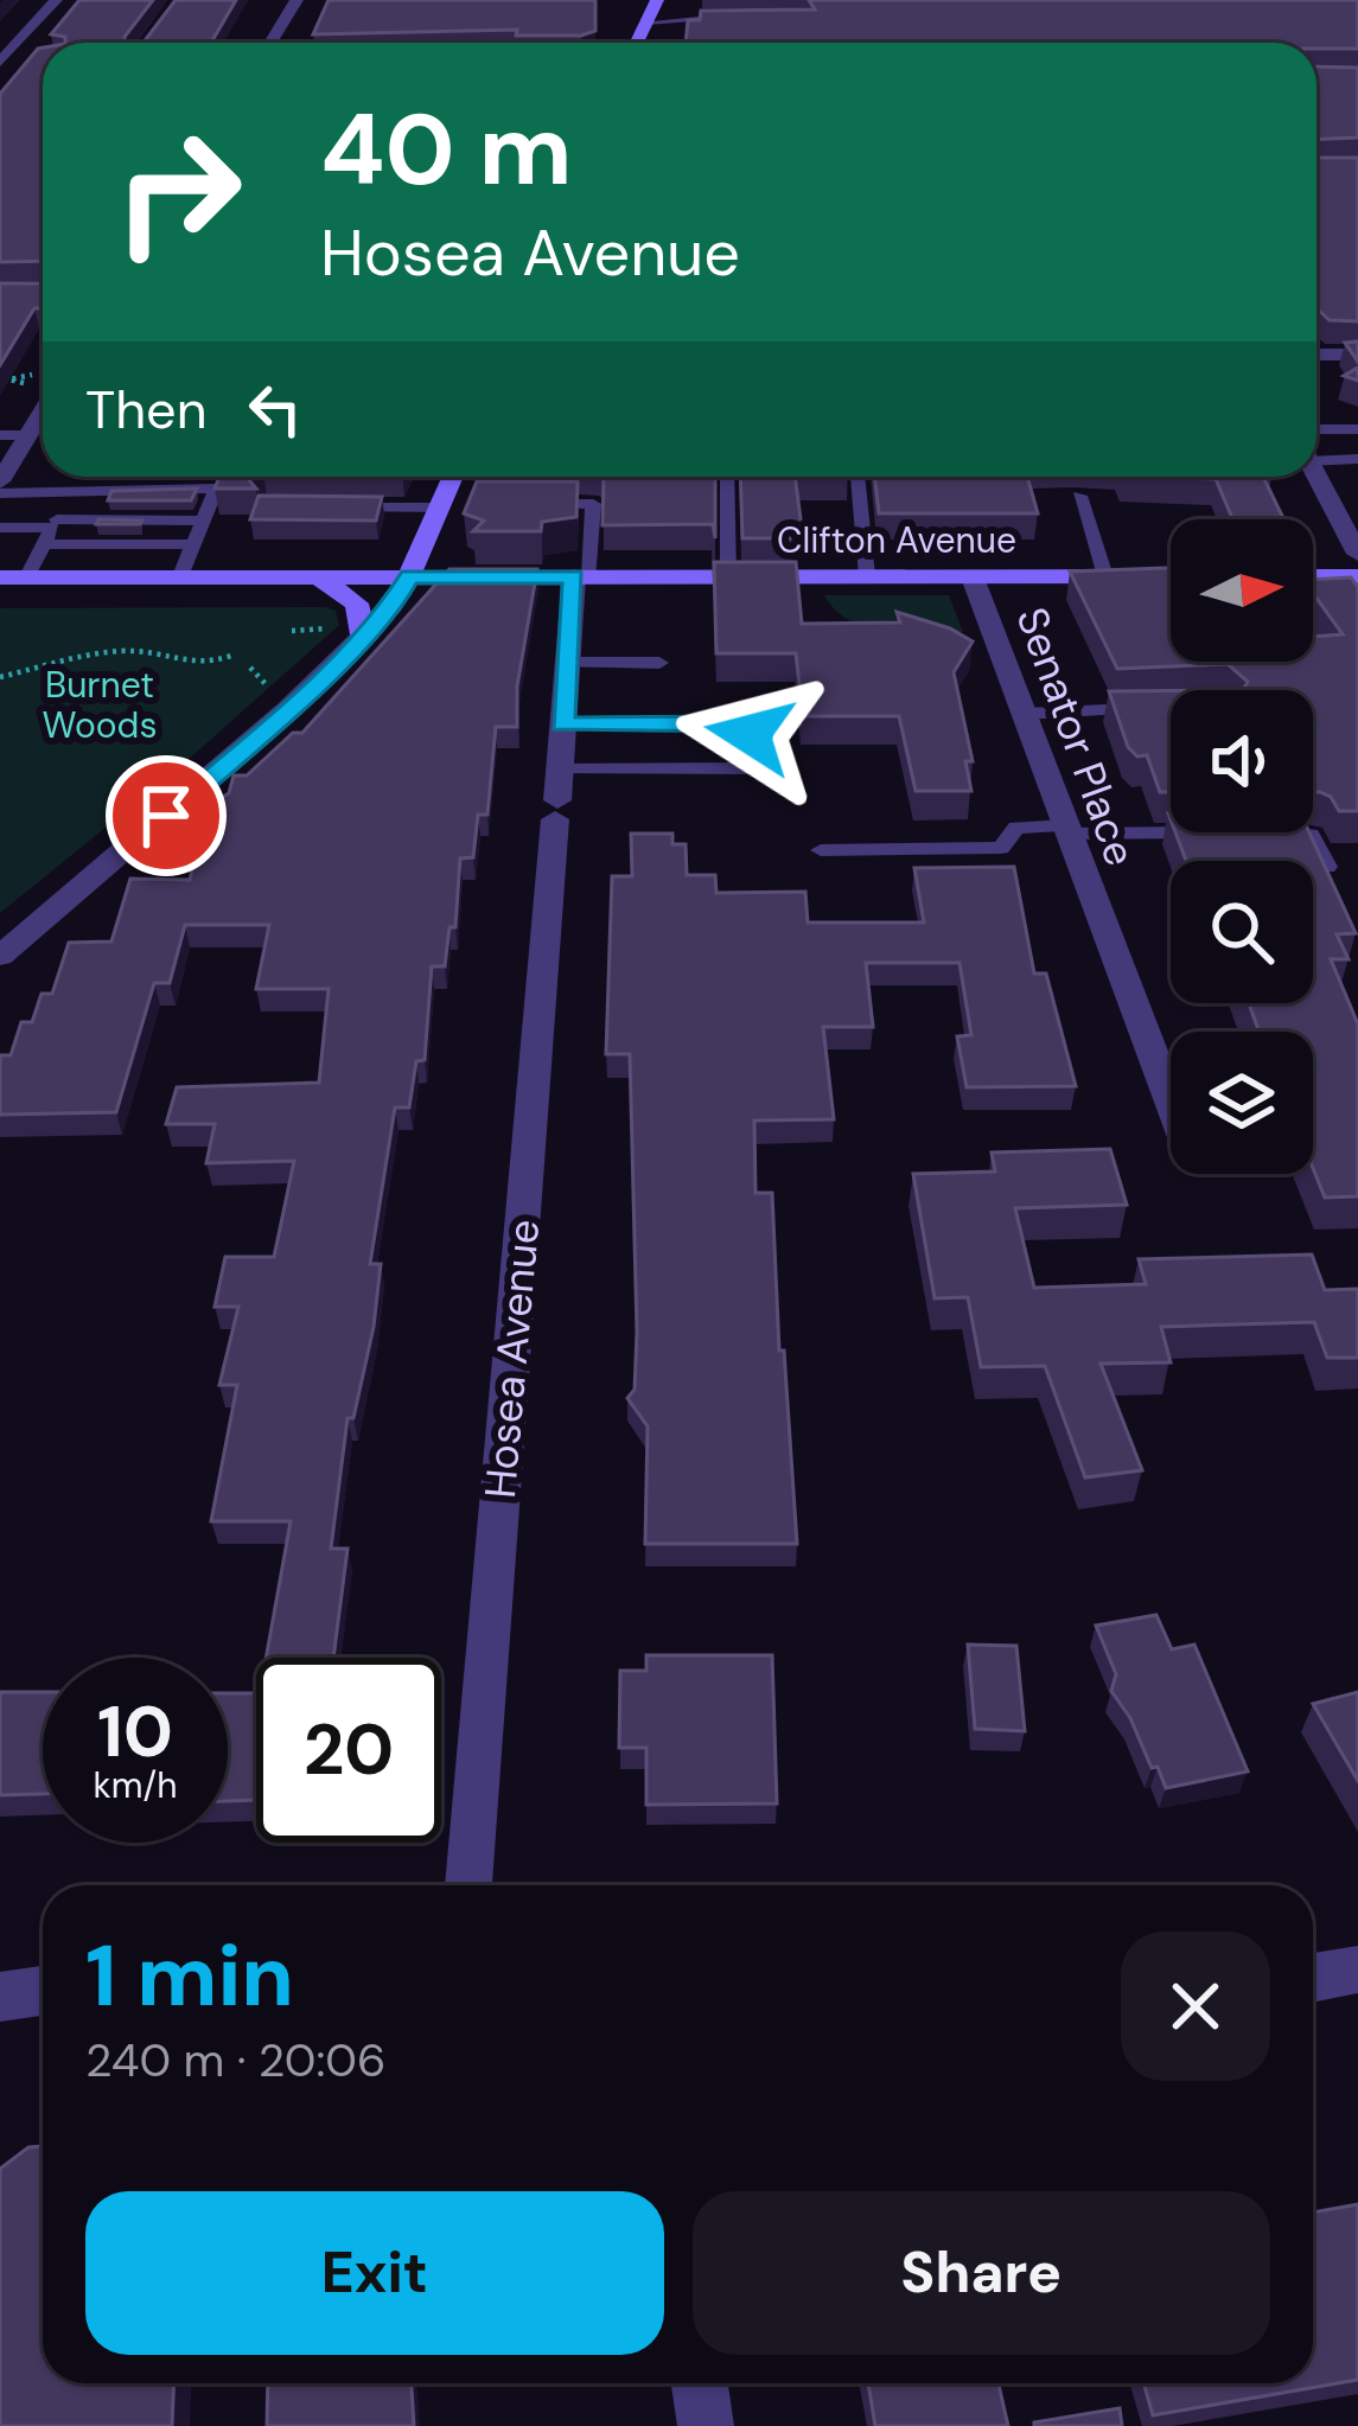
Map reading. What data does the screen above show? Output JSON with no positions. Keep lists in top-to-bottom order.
{
  "streets": {
    "main road": ["Clifton Avenue"],
    "street": ["Senator Place", "Hosea Avenue"]
  },
  "crossings": [
    ["Clifton Avenue", "Senator Place"],
    ["Clifton Avenue", "Hosea Avenue"]
  ],
  "parks": ["Burnet Woods"],
  "north": "right",
  "page": {
    "turn": ["40 m", "Hosea Avenue"],
    "then": "Then",
    "speed": "10 km/h",
    "limit": "20",
    "heading": ["1 min", "240 m · 20:06"],
    "buttons": ["Exit", "Share"]
  }
}
